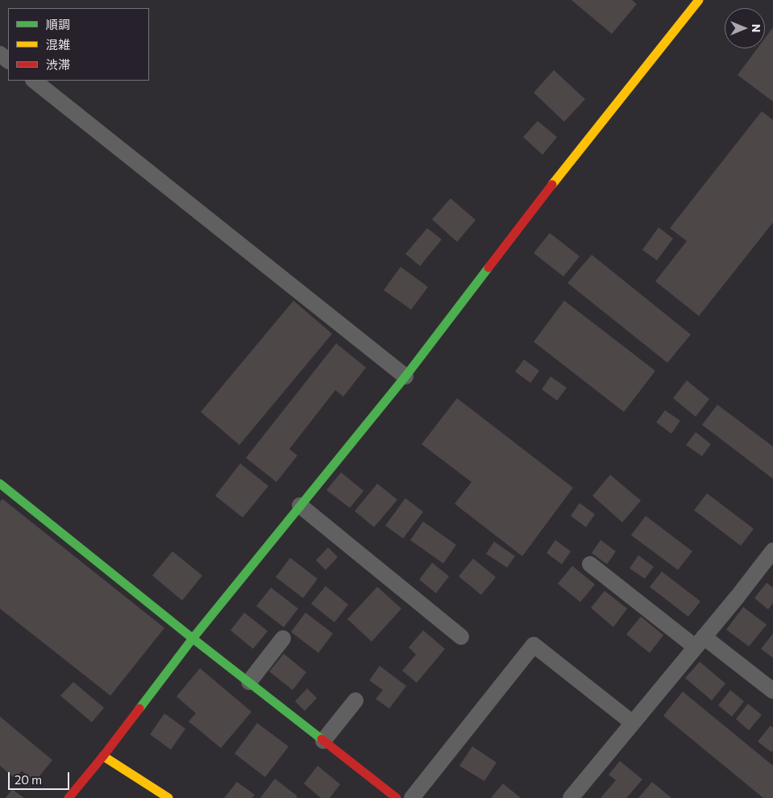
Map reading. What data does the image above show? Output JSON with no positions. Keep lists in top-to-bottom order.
{
  "legend": ["順調", "混雑", "渋滞"],
  "scale_bar": "20 m",
  "north": "right"
}
